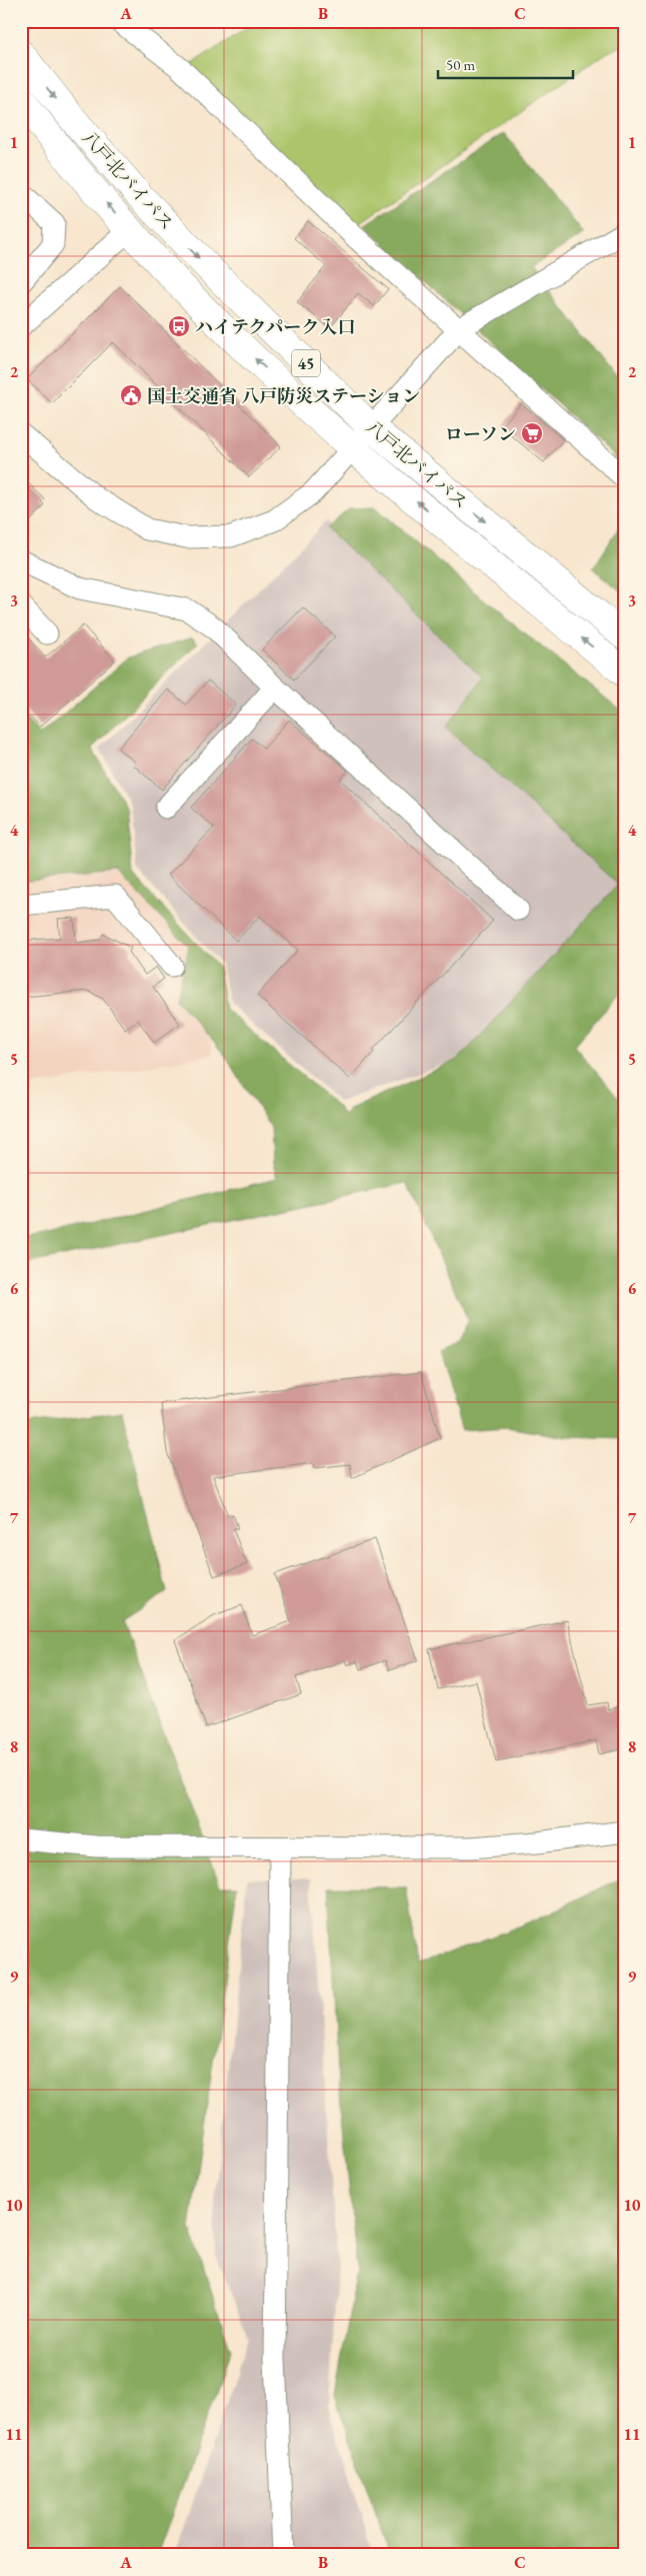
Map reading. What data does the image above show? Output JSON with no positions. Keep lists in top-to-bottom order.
{
  "streets": {
    "highway": ["八戸北バイパス", "45"]
  },
  "places": {
    "bus stop": ["ハイテクパーク入口"],
    "public building": ["国土交通省 八戸防災ステーション"],
    "supermarket": ["ローソン"]
  },
  "scale_bar": "50 m",
  "grid": {
    "columns": ["A", "B", "C"],
    "rows": [
      "1",
      "2",
      "3",
      "4",
      "5",
      "6",
      "7",
      "8",
      "9",
      "10",
      "11"
    ]
  }
}
